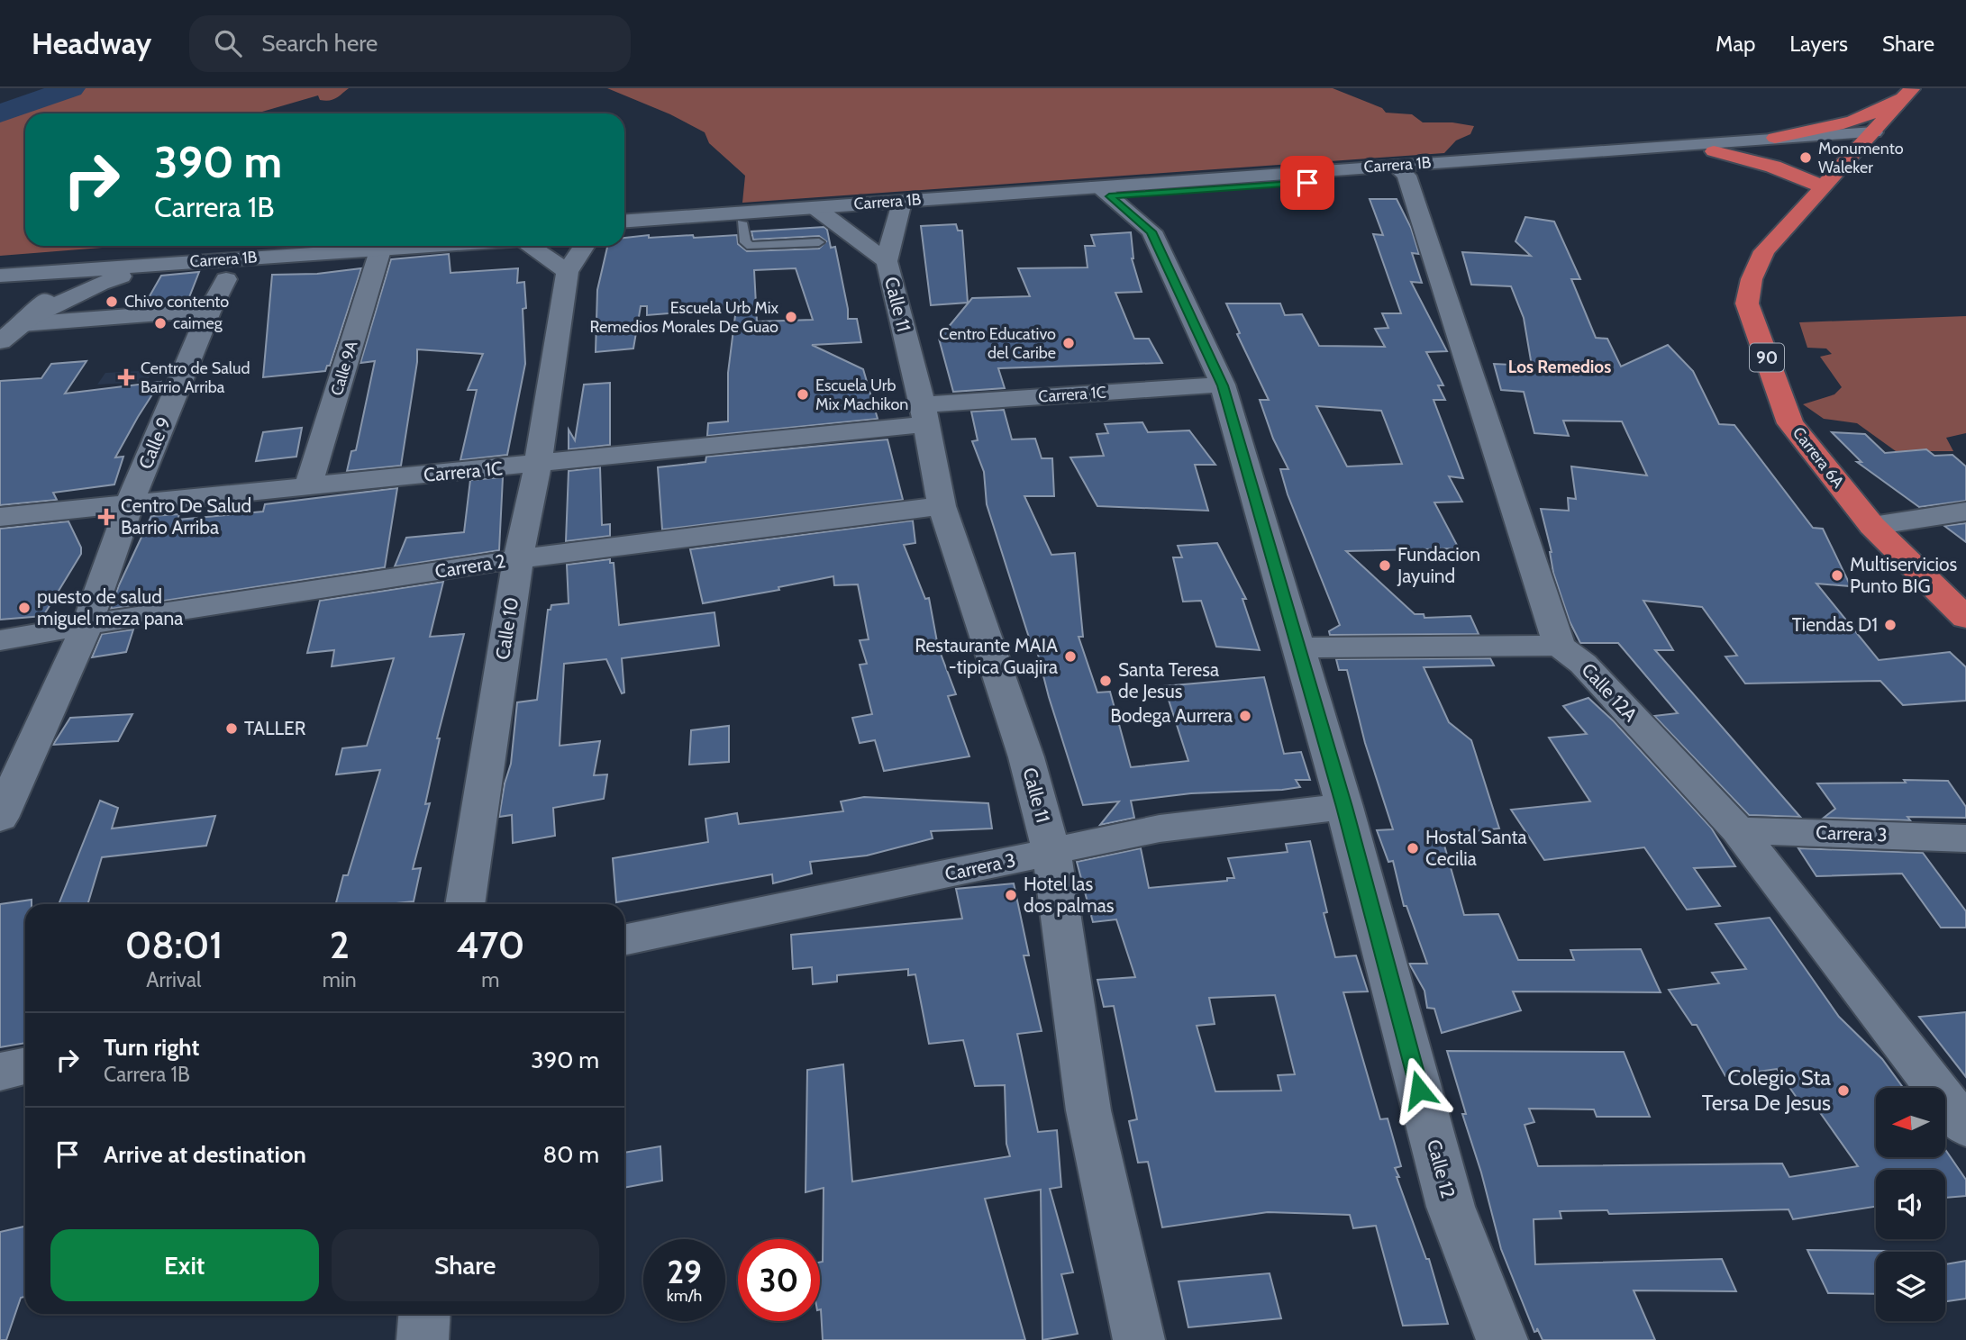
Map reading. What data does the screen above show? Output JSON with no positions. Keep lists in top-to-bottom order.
{
  "streets": {
    "highway": ["90", "Carrera 6A"],
    "street": [
      "Carrera 1B",
      "Calle 11",
      "Calle 9A",
      "Carrera 1C",
      "Calle 9",
      "Carrera 2",
      "Calle 10",
      "Calle 12A",
      "Carrera 3",
      "Calle 12"
    ]
  },
  "crossings": [
    ["Carrera 1B", "Carrera 6A"],
    ["Carrera 1B", "Calle 12"],
    ["Calle 11", "Carrera 1C"],
    ["Calle 11", "Carrera 2"],
    ["Calle 11", "Carrera 3"],
    ["Calle 9A", "Carrera 1C"],
    ["Carrera 1C", "Calle 9"],
    ["Carrera 1C", "Calle 10"],
    ["Carrera 1C", "Calle 12"],
    ["Calle 9", "Carrera 2"],
    ["Carrera 2", "Calle 10"],
    ["Calle 12A", "Carrera 3"],
    ["Carrera 3", "Calle 12"]
  ],
  "districts": ["Los Remedios"],
  "places": {
    "other": [
      "Monumento Waleker",
      "Chivo contento",
      "Escuela Urb Mix Remedios Morales De Guao",
      "caimeg",
      "Centro Educativo del Caribe",
      "Escuela Urb Mix Machikon",
      "Fundacion Jayuind",
      "Multiservicios Punto BIG",
      "puesto de salud miguel meza pana",
      "Tiendas D1",
      "Restaurante MAIA -tipica Guajira",
      "Santa Teresa de Jesus",
      "Bodega Aurrera",
      "TALLER",
      "Hostal Santa Cecilia",
      "Hotel las dos palmas",
      "Colegio Sta Tersa De Jesus"
    ],
    "health": ["Centro de Salud Barrio Arriba", "Centro De Salud Barrio Arriba"]
  },
  "north": "left",
  "page": {
    "header": "Headway",
    "search": "Search here",
    "nav": ["Map", "Layers", "Share"],
    "turn": ["390 m", "Carrera 1B"],
    "eta": [
      "08:01",
      "Arrival",
      "2",
      "min",
      "470",
      "m"
    ],
    "list": [
      {
        "name": "Turn right",
        "note": "Carrera 1B",
        "value": "390 m"
      },
      {
        "name": "Arrive at destination",
        "value": "80 m"
      }
    ],
    "buttons": ["Exit", "Share"],
    "speed": "29 km/h",
    "limit": "30"
  }
}
